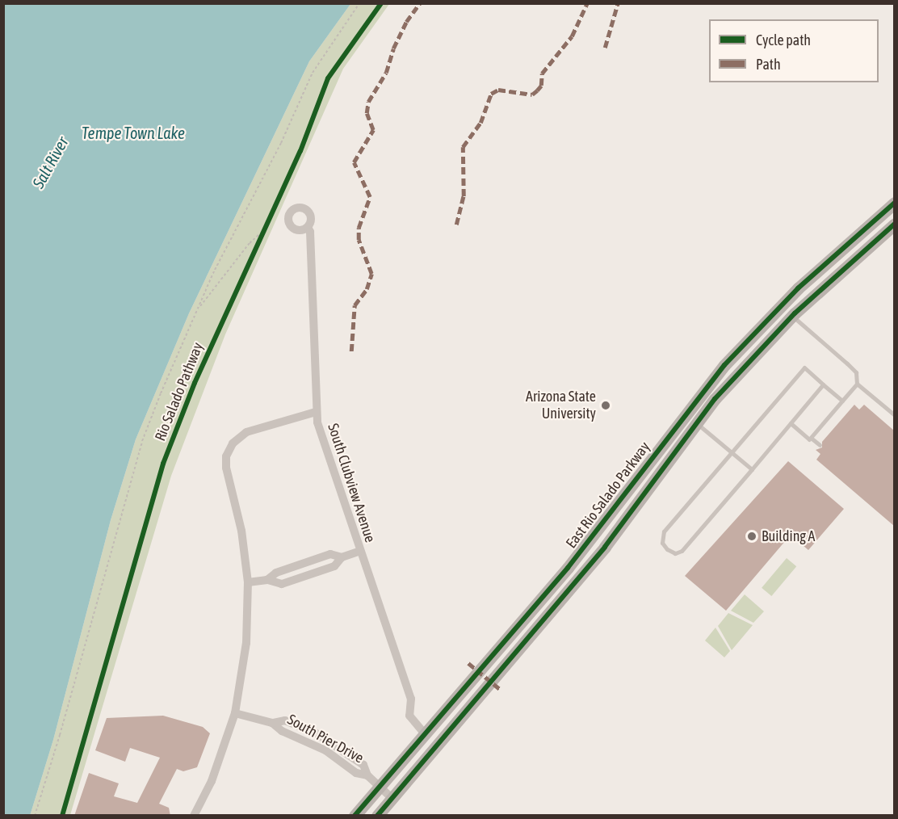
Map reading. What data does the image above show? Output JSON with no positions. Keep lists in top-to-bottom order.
{
  "streets": {
    "main road": ["East Rio Salado Parkway"],
    "street": ["South Clubview Avenue", "South Pier Drive"],
    "cycle path": ["Rio Salado Pathway"]
  },
  "crossings": [
    ["South Clubview Avenue", "East Rio Salado Parkway"],
    ["East Rio Salado Parkway", "South Pier Drive"]
  ],
  "water": ["Tempe Town Lake", "Salt River"],
  "places": ["Arizona State University", "Building A"],
  "legend": ["Cycle path", "Path"]
}
